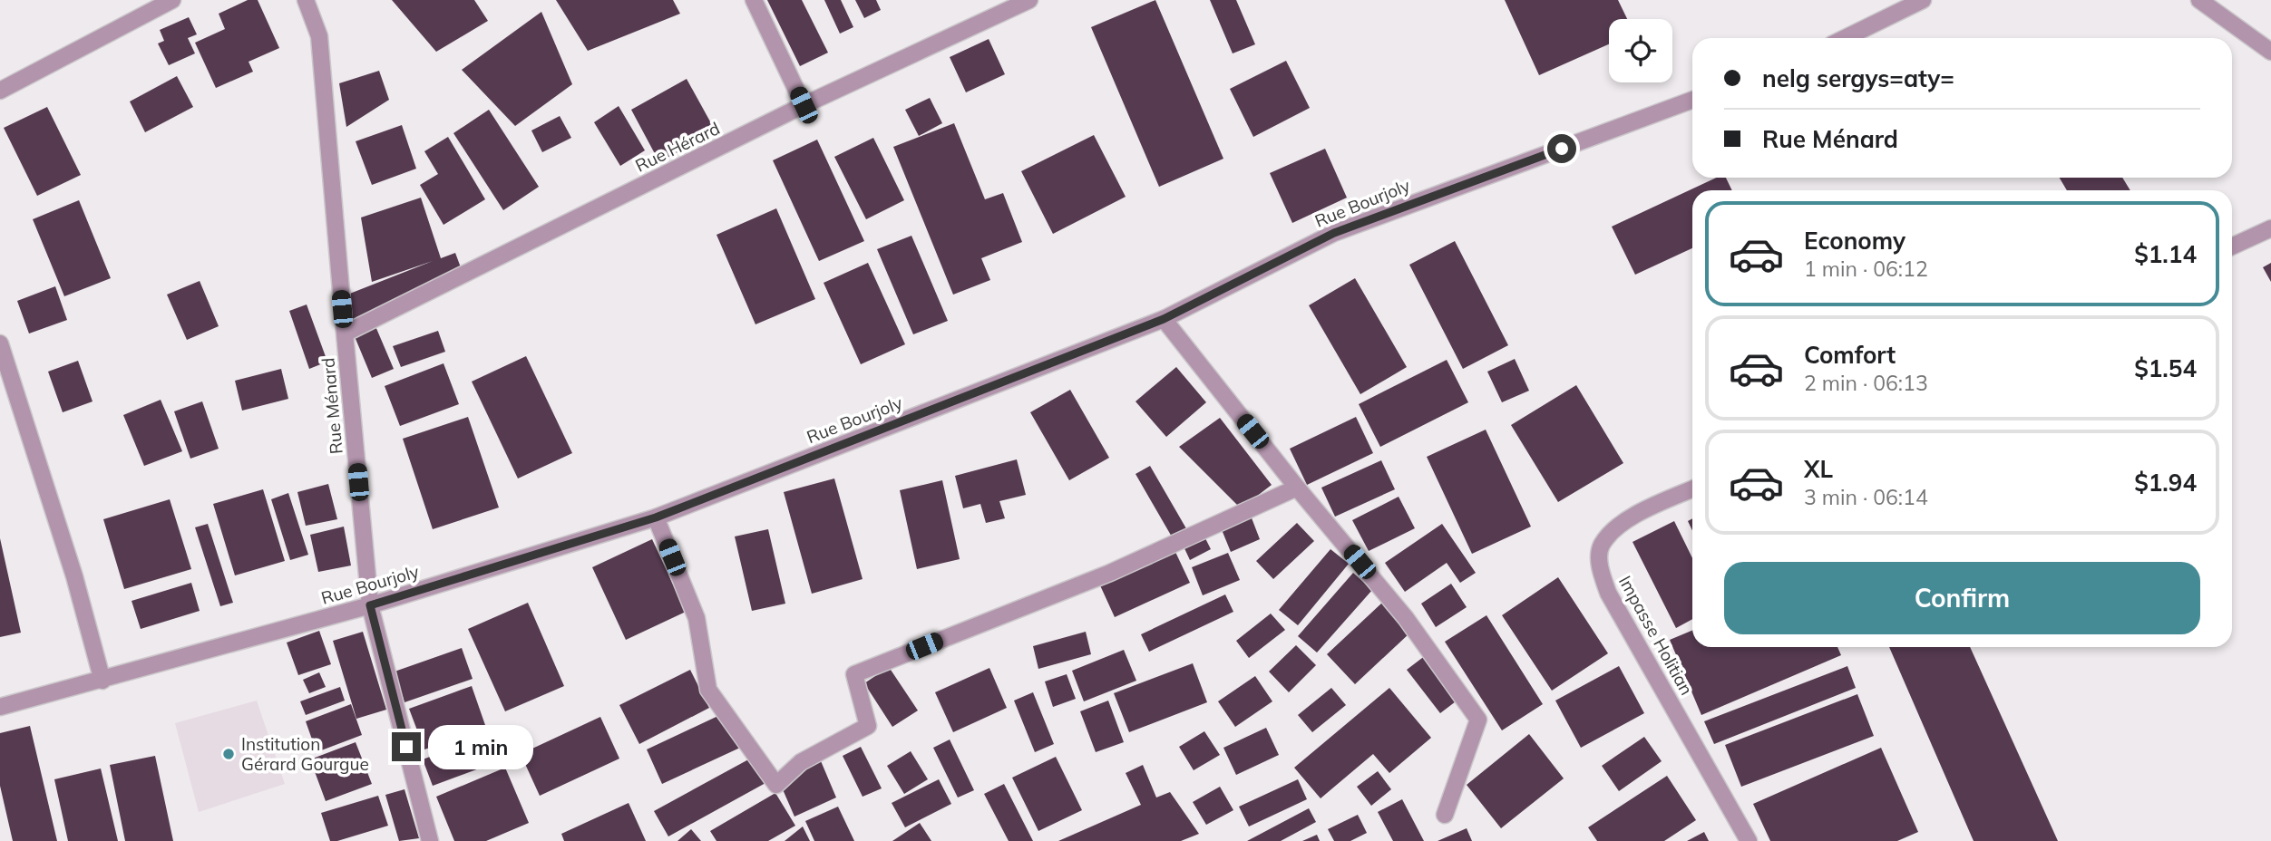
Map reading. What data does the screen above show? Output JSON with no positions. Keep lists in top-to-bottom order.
{
  "streets": {
    "street": [
      "Rue Hérard",
      "Rue Bourjoly",
      "Rue Ménard",
      "Impasse Holitian"
    ]
  },
  "crossings": [
    ["Rue Hérard", "Rue Ménard"],
    ["Rue Bourjoly", "Rue Ménard"]
  ],
  "places": ["Institution Gérard Gourgue"],
  "page": {
    "banner": ["nelg sergys=aty=", "Rue Ménard"],
    "list": [
      {
        "name": "Economy",
        "note": "1 min · 06:12",
        "value": "$1.14"
      },
      {
        "name": "Comfort",
        "note": "2 min · 06:13",
        "value": "$1.54"
      },
      {
        "name": "XL",
        "note": "3 min · 06:14",
        "value": "$1.94"
      }
    ],
    "buttons": "Confirm",
    "bubble": "1 min"
  }
}
